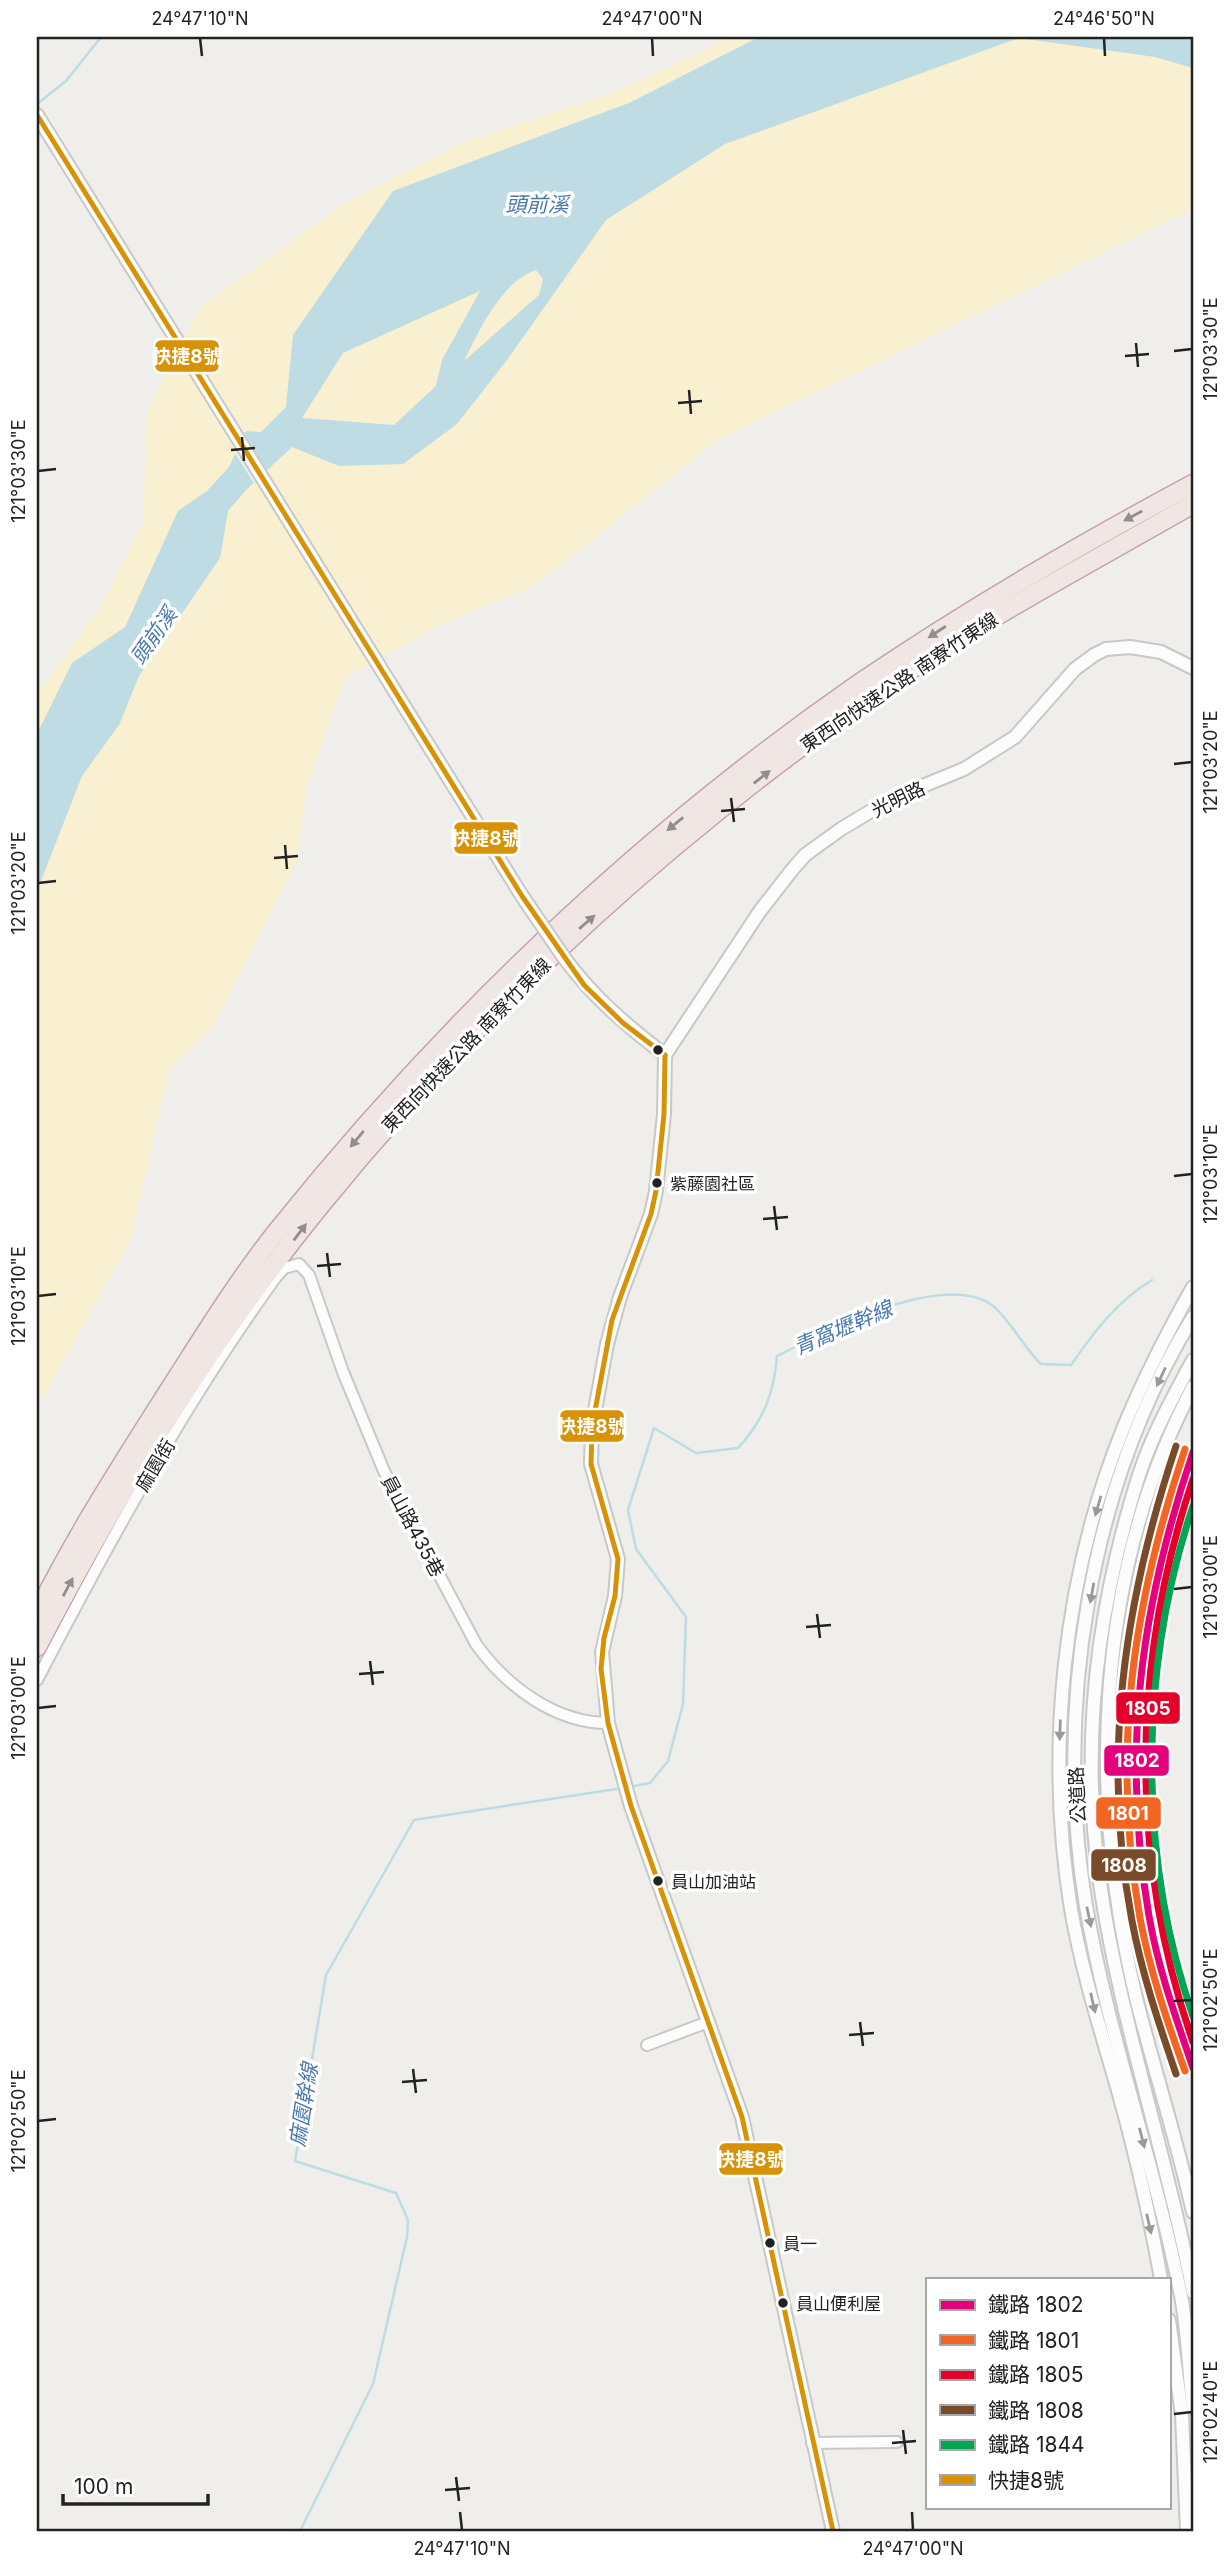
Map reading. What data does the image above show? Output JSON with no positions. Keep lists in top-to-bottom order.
{
  "streets": {
    "highway": ["東西向快速公路 南寮竹東線"],
    "street": [
      "光明路",
      "麻園街",
      "員山路435巷",
      "公道路"
    ]
  },
  "crossings": [
    ["麻園街", "員山路435巷"]
  ],
  "water": ["頭前溪", "青窩壢幹線", "麻園幹線"],
  "places": [
    "紫藤園社區",
    "員山加油站",
    "員一",
    "員山便利屋"
  ],
  "lines": [
    "transit line 快捷8號",
    "rail line 1808",
    "rail line 1801",
    "rail line 1802",
    "rail line 1805",
    "rail line 1844"
  ],
  "legend": [
    "鐵路 1802",
    "鐵路 1801",
    "鐵路 1805",
    "鐵路 1808",
    "鐵路 1844",
    "快捷8號"
  ],
  "scale_bar": "100 m",
  "coordinates": [
    "24°47'10\"N",
    "24°47'00\"N",
    "24°46'50\"N",
    "121°03'30\"E",
    "121°03'20\"E",
    "121°03'10\"E",
    "121°03'00\"E",
    "121°02'50\"E",
    "121°02'40\"E"
  ]
}
